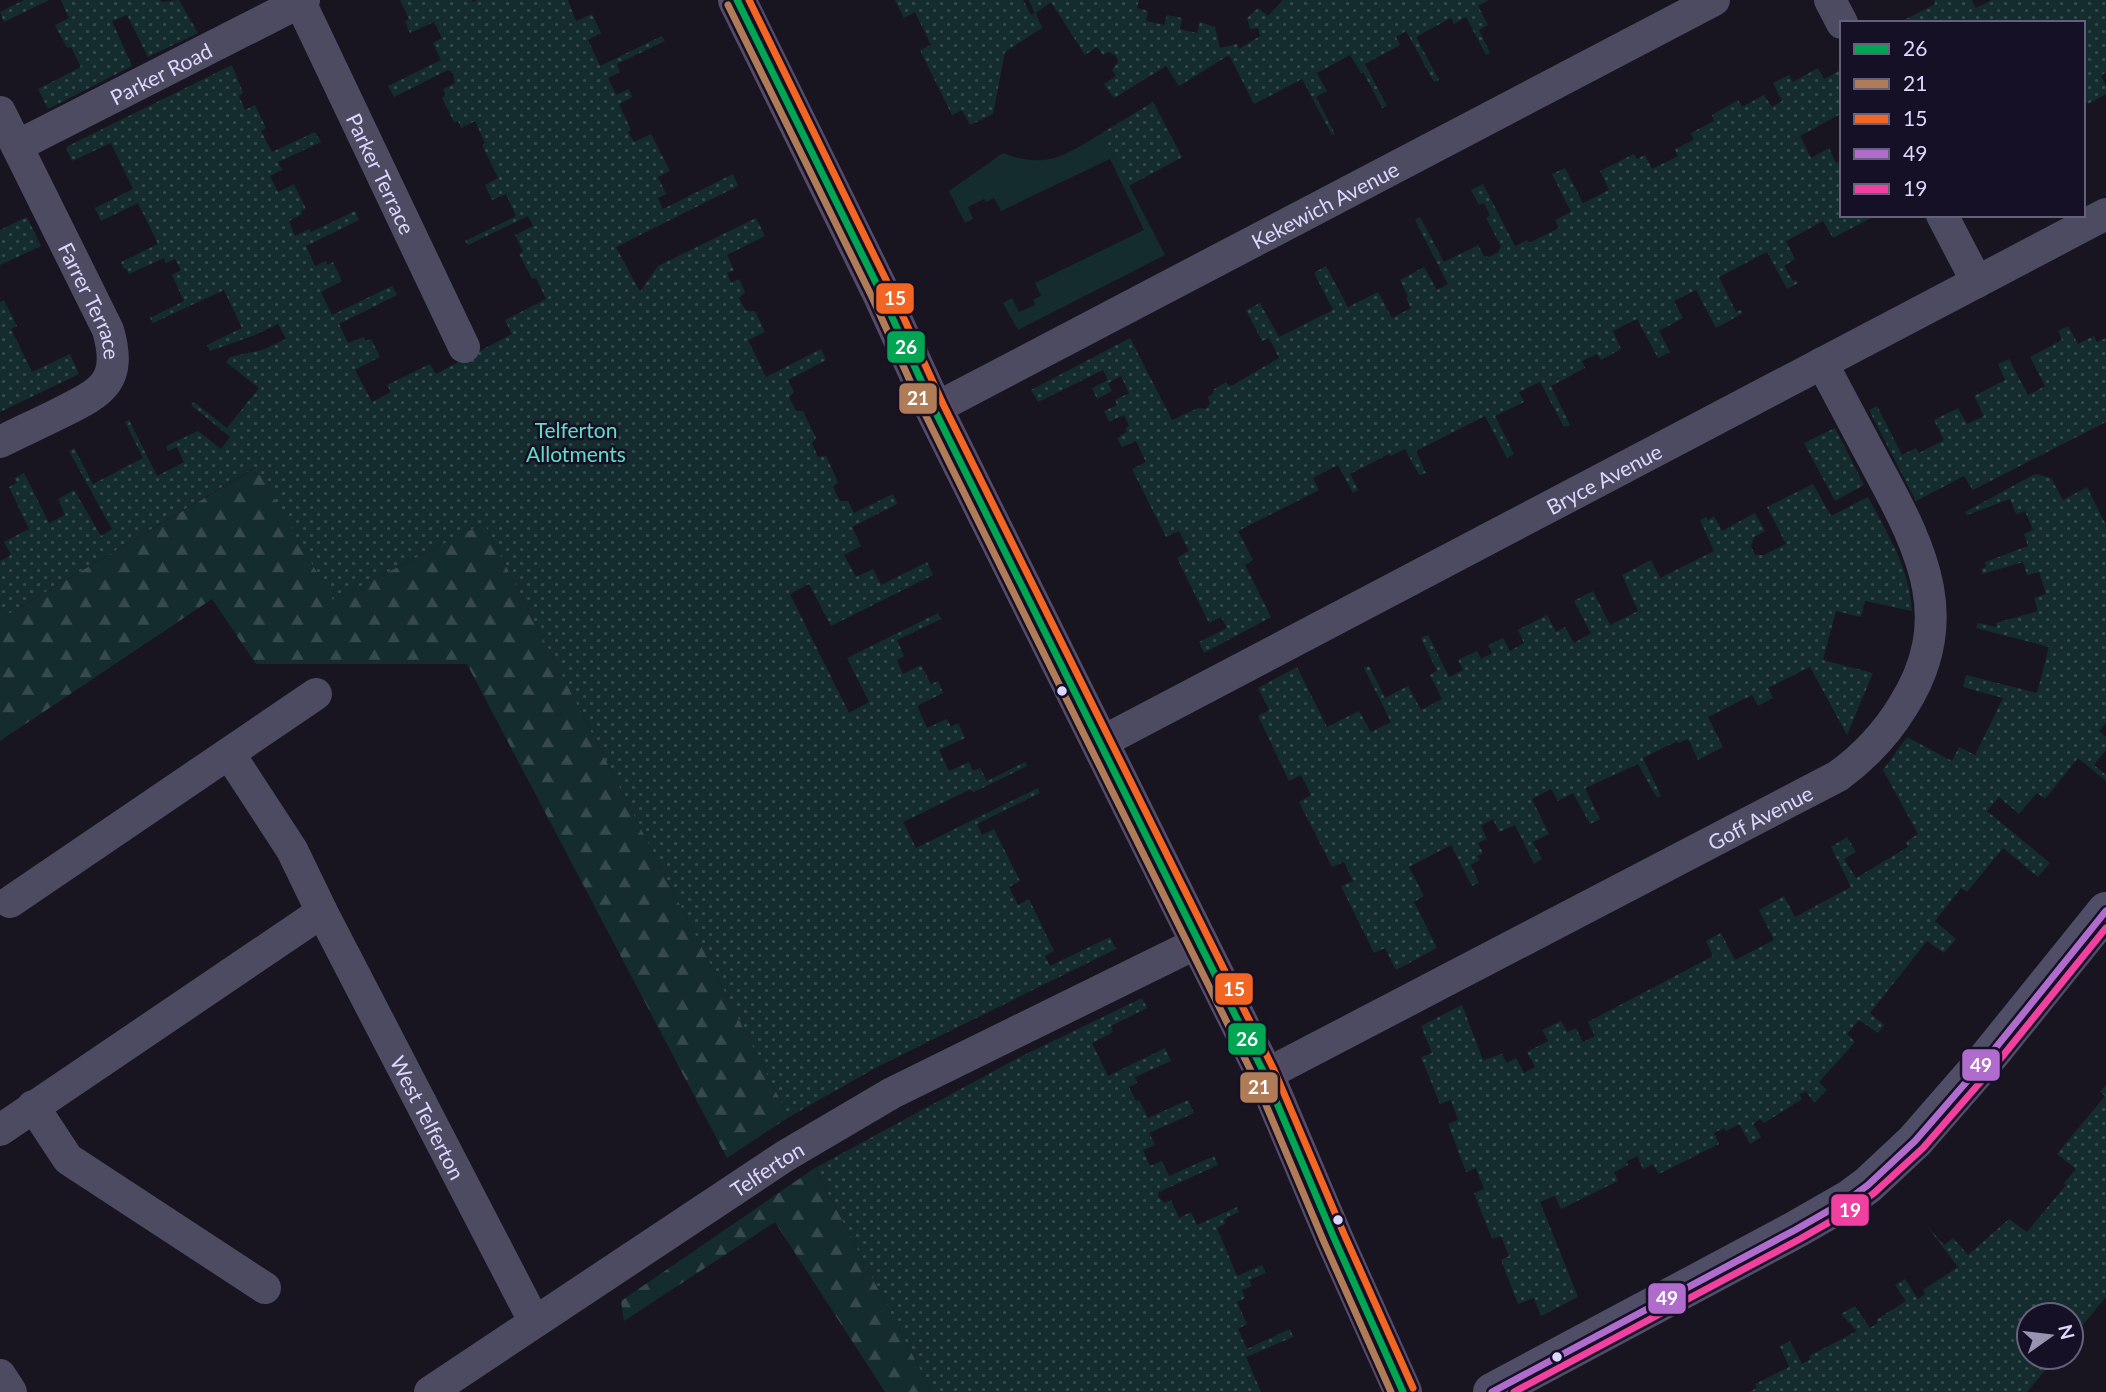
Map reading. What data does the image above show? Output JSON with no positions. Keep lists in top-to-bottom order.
{
  "streets": {
    "street": [
      "Parker Road",
      "Parker Terrace",
      "Kekewich Avenue",
      "Farrer Terrace",
      "Bryce Avenue",
      "Goff Avenue",
      "West Telferton",
      "Telferton"
    ]
  },
  "crossings": [
    ["Parker Road", "Parker Terrace"],
    ["Parker Road", "Farrer Terrace"],
    ["Bryce Avenue", "Goff Avenue"],
    ["West Telferton", "Telferton"]
  ],
  "parks": ["Telferton Allotments"],
  "lines": [
    "transit line 26",
    "transit line 15",
    "transit line 21",
    "transit line 49",
    "transit line 19"
  ],
  "legend": [
    "26",
    "21",
    "15",
    "49",
    "19"
  ],
  "north": "right"
}
